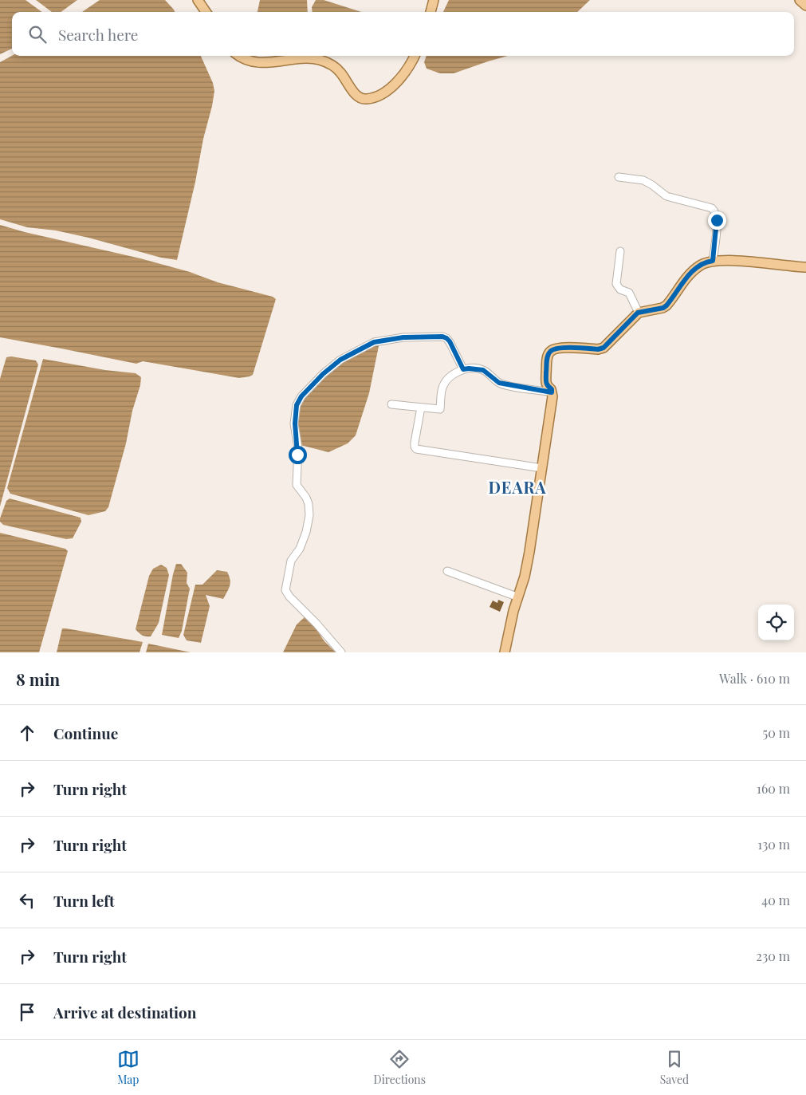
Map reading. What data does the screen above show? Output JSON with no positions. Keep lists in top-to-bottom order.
{
  "districts": ["DEARA"],
  "page": {
    "search": "Search here",
    "heading": ["8 min", "Walk · 610 m"],
    "list": [
      ["Continue", "50 m"],
      ["Turn right", "160 m"],
      ["Turn right", "130 m"],
      ["Turn left", "40 m"],
      ["Turn right", "230 m"],
      "Arrive at destination"
    ],
    "nav": ["Map", "Directions", "Saved"]
  }
}
